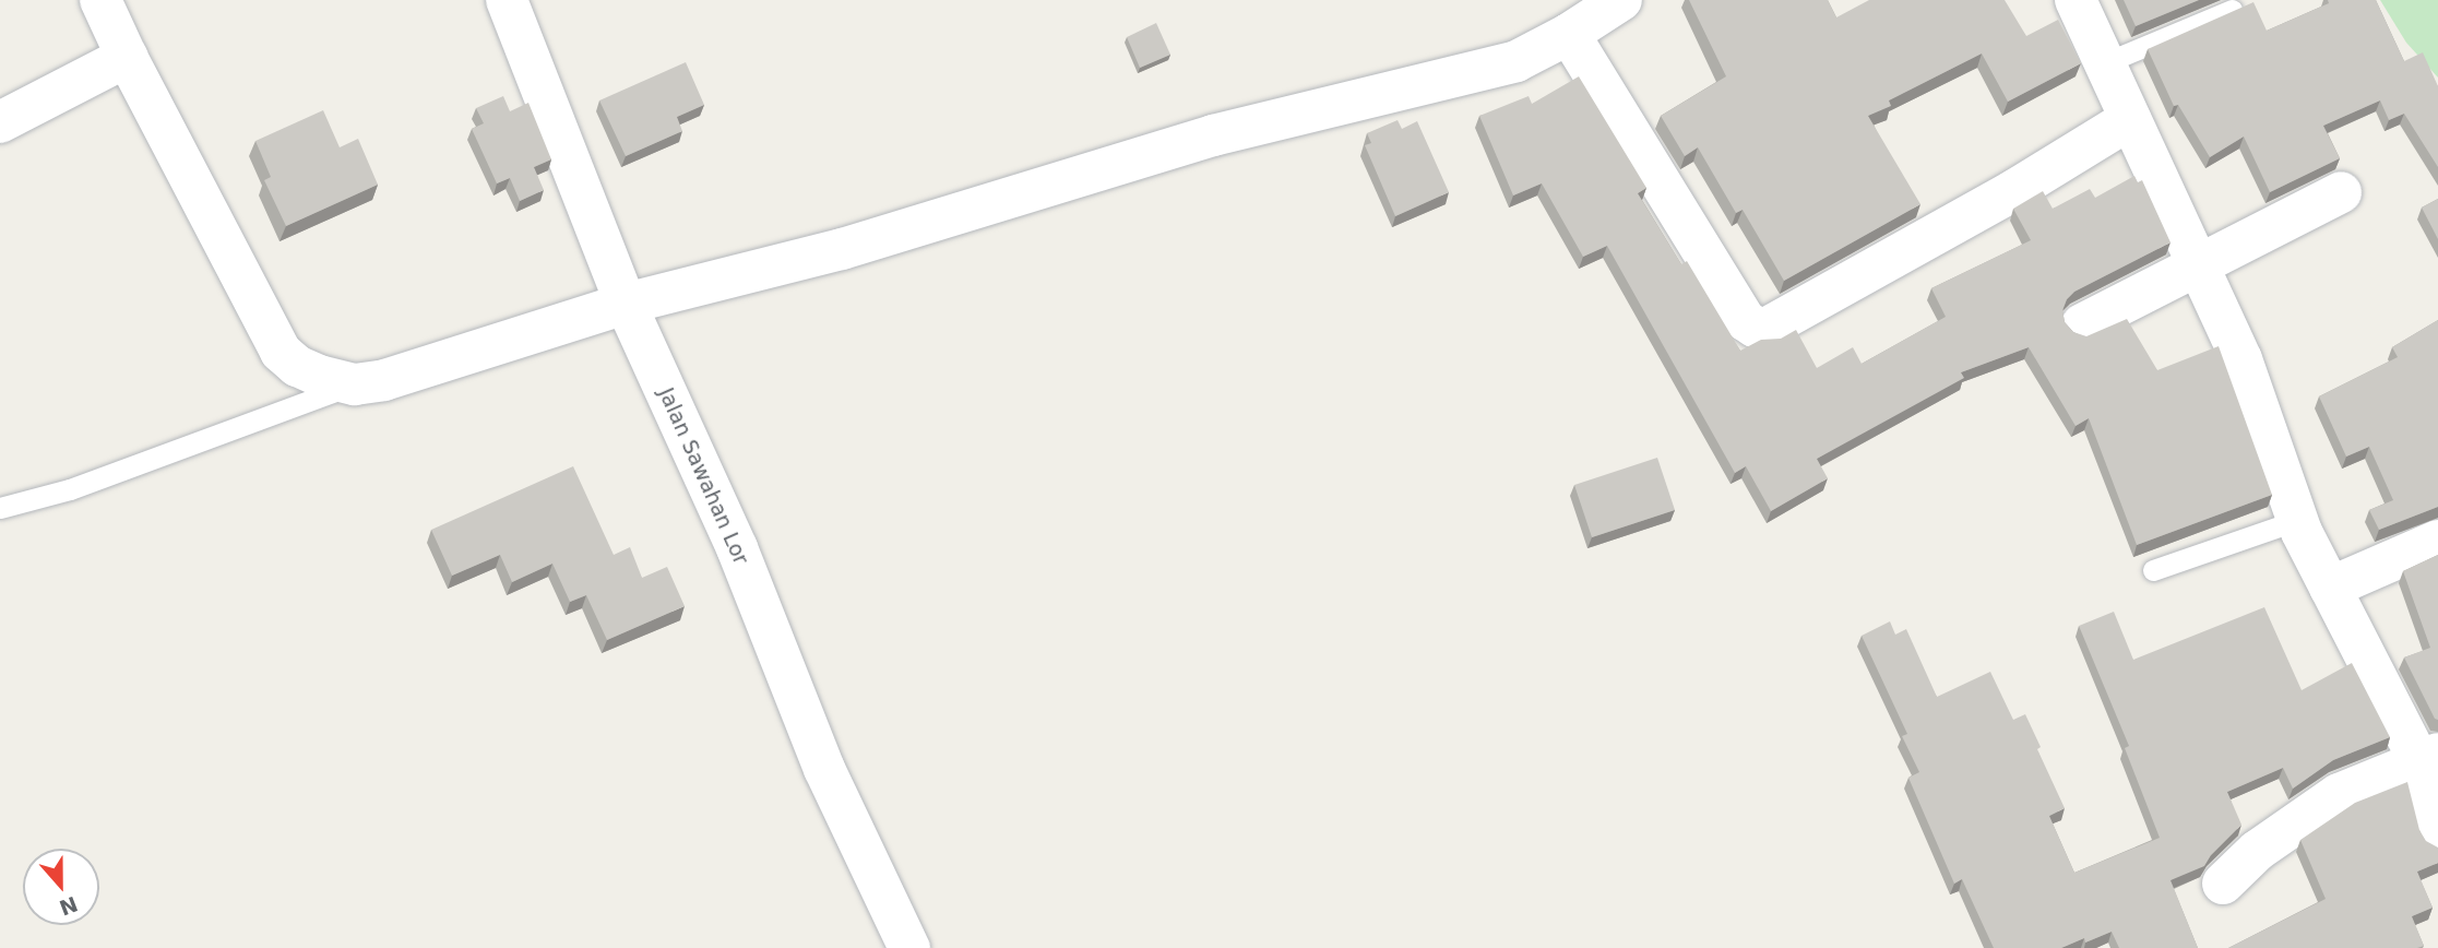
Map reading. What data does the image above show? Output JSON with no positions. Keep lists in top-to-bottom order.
{
  "streets": {
    "street": ["Jalan Sawahan Lor"]
  },
  "north": "bottom"
}
